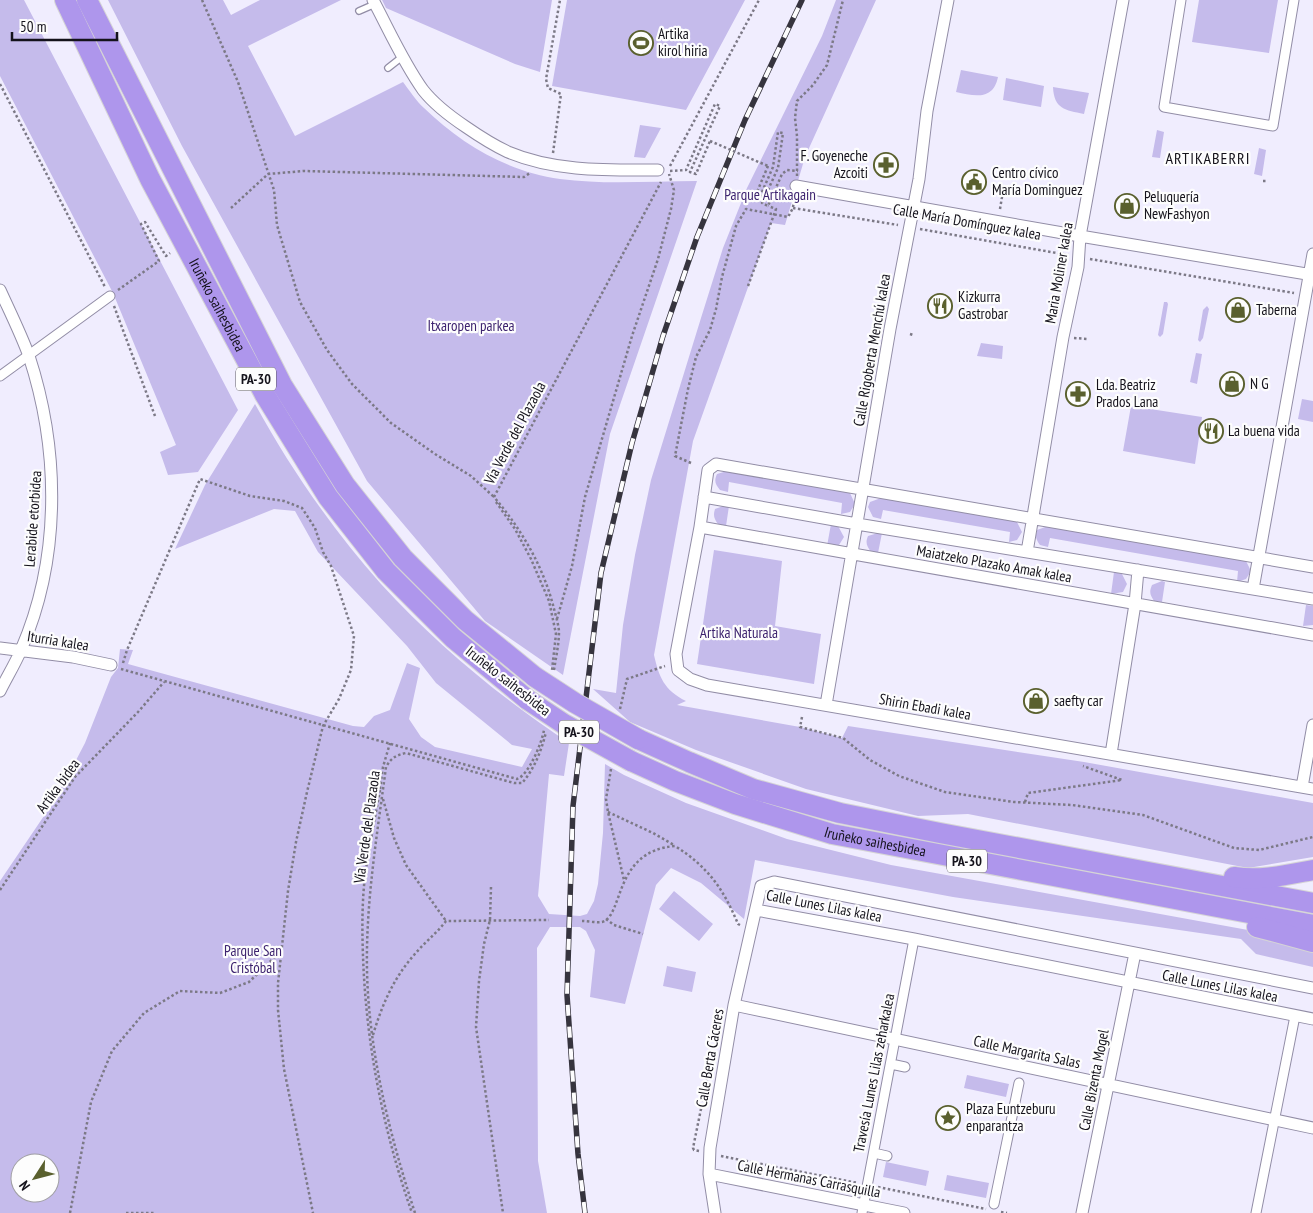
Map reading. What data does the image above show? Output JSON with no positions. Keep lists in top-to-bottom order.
{
  "streets": {
    "highway": ["Iruñeko saihesbidea", "PA-30"],
    "street": [
      "Calle María Domínguez kalea",
      "Maria Moliner kalea",
      "Calle Rigoberta Menchú kalea",
      "Lerabide etorbidea",
      "Maiatzeko Plazako Amak kalea",
      "Iturria kalea",
      "Shirin Ebadi kalea",
      "Calle Lunes Lilas kalea",
      "Calle Margarita Salas",
      "Calle Berta Cáceres",
      "Travesía Lunes Lilas zeharkalea",
      "Calle Bizenta Mogel",
      "Calle Hermanas Carrasquilla"
    ],
    "path": ["Vía Verde del Plazaola", "Artika bidea"]
  },
  "crossings": [
    ["Calle María Domínguez kalea", "Maria Moliner kalea"],
    ["Calle María Domínguez kalea", "Calle Rigoberta Menchú kalea"],
    ["Maria Moliner kalea", "Maiatzeko Plazako Amak kalea"],
    ["Iruñeko saihesbidea", "Vía Verde del Plazaola"],
    ["Calle Rigoberta Menchú kalea", "Maiatzeko Plazako Amak kalea"],
    ["Calle Rigoberta Menchú kalea", "Shirin Ebadi kalea"],
    ["Lerabide etorbidea", "Iturria kalea"],
    ["Maiatzeko Plazako Amak kalea", "Shirin Ebadi kalea"],
    ["Calle Lunes Lilas kalea", "Calle Berta Cáceres"],
    ["Calle Lunes Lilas kalea", "Travesía Lunes Lilas zeharkalea"],
    ["Calle Lunes Lilas kalea", "Calle Bizenta Mogel"],
    ["Calle Margarita Salas", "Calle Berta Cáceres"],
    ["Calle Margarita Salas", "Travesía Lunes Lilas zeharkalea"],
    ["Calle Margarita Salas", "Calle Bizenta Mogel"],
    ["Calle Berta Cáceres", "Calle Hermanas Carrasquilla"],
    ["Travesía Lunes Lilas zeharkalea", "Calle Hermanas Carrasquilla"]
  ],
  "districts": ["ARTIKABERRI"],
  "parks": [
    "Parque Artikagain",
    "Itxaropen parkea",
    "Artika Naturala",
    "Parque San Cristóbal"
  ],
  "places": {
    "sports": ["Artika kirol hiria"],
    "pharmacy": ["F. Goyeneche Azcoiti", "Lda. Beatriz Prados Lana"],
    "public building": ["Centro cívico María Dominguez"],
    "shop": [
      "Peluquería NewFashyon",
      "Taberna",
      "N G",
      "saefty car"
    ],
    "restaurant": ["Kizkurra Gastrobar", "La buena vida"],
    "place": ["Plaza Euntzeburu enparantza"]
  },
  "scale_bar": "50 m",
  "north": "bottom left"
}
